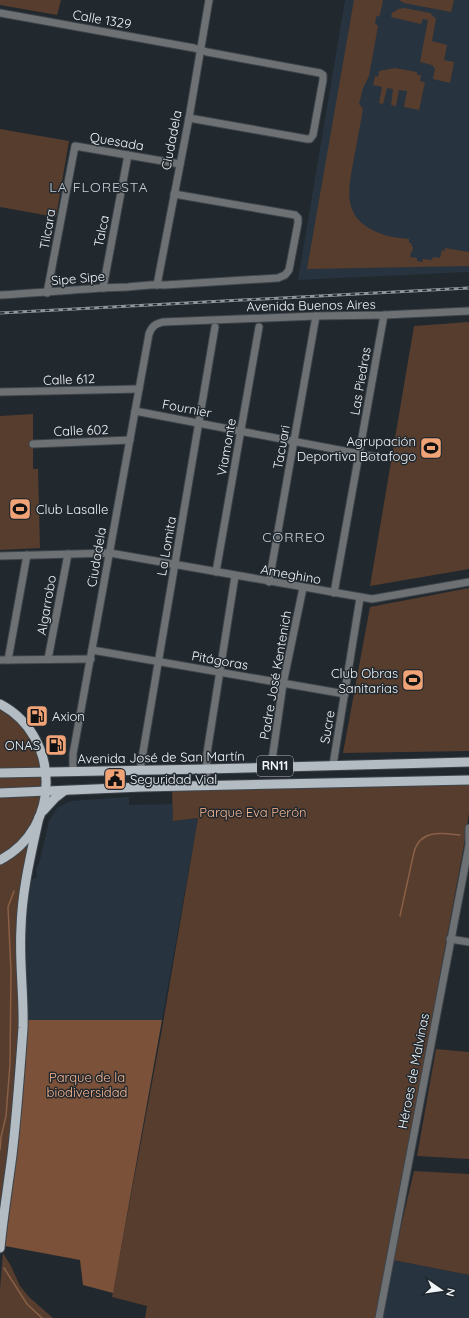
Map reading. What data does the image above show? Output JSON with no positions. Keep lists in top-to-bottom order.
{
  "streets": {
    "main road": ["Avenida José de San Martín", "RN11"],
    "street": [
      "Calle 1329",
      "Ciudadela",
      "Quesada",
      "Tilcara",
      "Talca",
      "Sipe Sipe",
      "Avenida Buenos Aires",
      "Calle 612",
      "Las Piedras",
      "Fournier",
      "Calle 602",
      "Viamonte",
      "Tacuari",
      "La Lomita",
      "Ameghino",
      "Algarrobo",
      "Pitágoras",
      "Padre José Kentenich",
      "Sucre",
      "Héroes de Malvinas"
    ]
  },
  "crossings": [
    ["Calle 1329", "Ciudadela"],
    ["Ciudadela", "Quesada"],
    ["Ciudadela", "Sipe Sipe"],
    ["Ciudadela", "Avenida Buenos Aires"],
    ["Ciudadela", "Calle 612"],
    ["Ciudadela", "Fournier"],
    ["Ciudadela", "Calle 602"],
    ["Ciudadela", "Ameghino"],
    ["Ciudadela", "Pitágoras"],
    ["Ciudadela", "Avenida José de San Martín"],
    ["Quesada", "Tilcara"],
    ["Quesada", "Talca"],
    ["Tilcara", "Sipe Sipe"],
    ["Talca", "Sipe Sipe"],
    ["Avenida Buenos Aires", "Las Piedras"],
    ["Avenida Buenos Aires", "Tacuari"],
    ["Las Piedras", "Fournier"],
    ["Las Piedras", "Ameghino"],
    ["Fournier", "Viamonte"],
    ["Fournier", "Tacuari"],
    ["Fournier", "La Lomita"],
    ["Viamonte", "Ameghino"],
    ["Tacuari", "Ameghino"],
    ["La Lomita", "Ameghino"],
    ["La Lomita", "Pitágoras"],
    ["La Lomita", "Avenida José de San Martín"],
    ["Ameghino", "Algarrobo"],
    ["Ameghino", "Padre José Kentenich"],
    ["Ameghino", "Sucre"],
    ["Pitágoras", "Padre José Kentenich"],
    ["Pitágoras", "Sucre"],
    ["Padre José Kentenich", "Avenida José de San Martín"],
    ["Sucre", "Avenida José de San Martín"],
    ["Avenida José de San Martín", "RN11"]
  ],
  "districts": ["LA FLORESTA", "CORREO"],
  "parks": ["Parque Eva Perón", "Parque de la biodiversidad"],
  "places": {
    "sports": ["Agrupación Deportiva Botafogo", "Club Lasalle", "Club Obras Sanitarias"],
    "fuel station": ["Axion", "ONAS"],
    "public building": ["Seguridad Vial"]
  },
  "north": "right"
}
